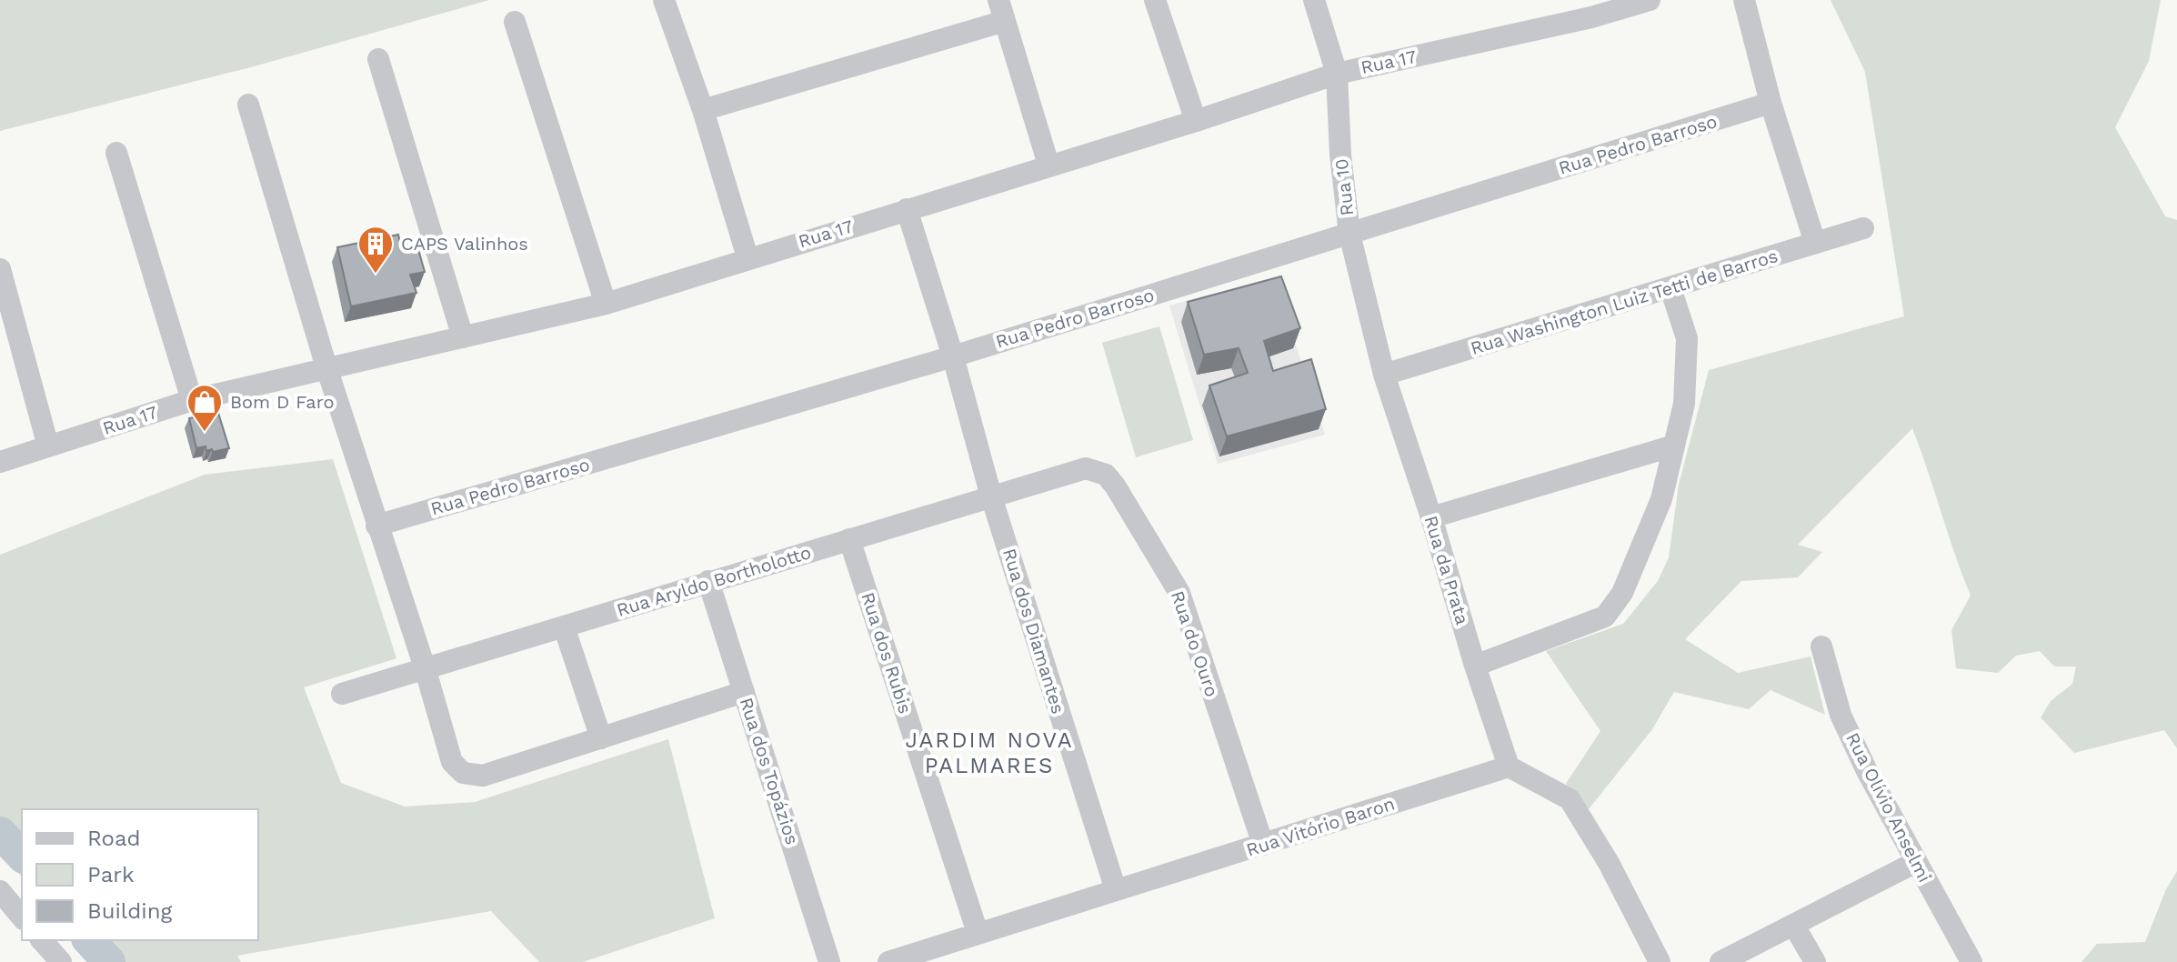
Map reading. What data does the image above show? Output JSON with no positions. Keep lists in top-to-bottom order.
{
  "streets": {
    "street": [
      "Rua 17",
      "Rua Pedro Barroso",
      "Rua 10",
      "Rua Washington Luiz Tetti de Barros",
      "Rua da Prata",
      "Rua Aryldo Bortholotto",
      "Rua dos Diamantes",
      "Rua do Ouro",
      "Rua dos Rubis",
      "Rua dos Topázios",
      "Rua Olívio Anselmi",
      "Rua Vitório Baron"
    ]
  },
  "crossings": [
    ["Rua 17", "Rua 10"],
    ["Rua 17", "Rua dos Diamantes"],
    ["Rua Pedro Barroso", "Rua 10"],
    ["Rua Pedro Barroso", "Rua dos Diamantes"],
    ["Rua 10", "Rua Washington Luiz Tetti de Barros"],
    ["Rua 10", "Rua da Prata"],
    ["Rua Washington Luiz Tetti de Barros", "Rua da Prata"],
    ["Rua da Prata", "Rua Vitório Baron"],
    ["Rua Aryldo Bortholotto", "Rua dos Diamantes"],
    ["Rua Aryldo Bortholotto", "Rua do Ouro"],
    ["Rua Aryldo Bortholotto", "Rua dos Rubis"],
    ["Rua Aryldo Bortholotto", "Rua dos Topázios"],
    ["Rua dos Diamantes", "Rua Vitório Baron"],
    ["Rua do Ouro", "Rua Vitório Baron"],
    ["Rua dos Rubis", "Rua Vitório Baron"]
  ],
  "districts": ["JARDIM NOVA PALMARES"],
  "places": {
    "building": ["CAPS Valinhos"],
    "shop": ["Bom D Faro"]
  },
  "legend": ["Road", "Park", "Building"]
}
